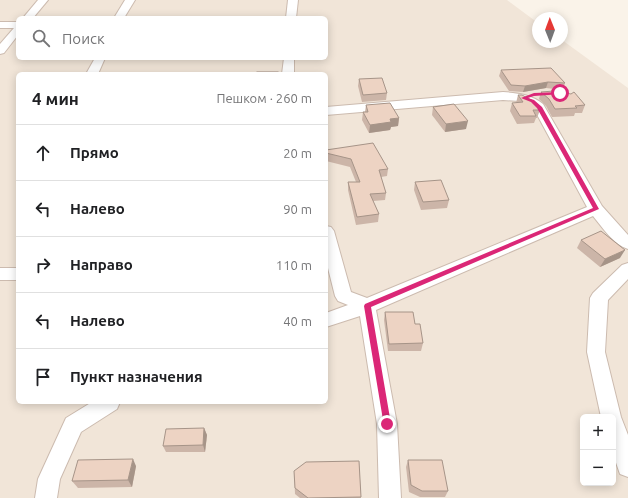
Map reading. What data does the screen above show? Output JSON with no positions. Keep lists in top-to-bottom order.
{
  "north": "top",
  "page": {
    "search": "Поиск",
    "heading": ["4 мин", "Пешком · 260 m"],
    "list": [
      ["Прямо", "20 m"],
      ["Налево", "90 m"],
      ["Направо", "110 m"],
      ["Налево", "40 m"],
      "Пункт назначения"
    ],
    "map_buttons": ["+", "−"]
  }
}
